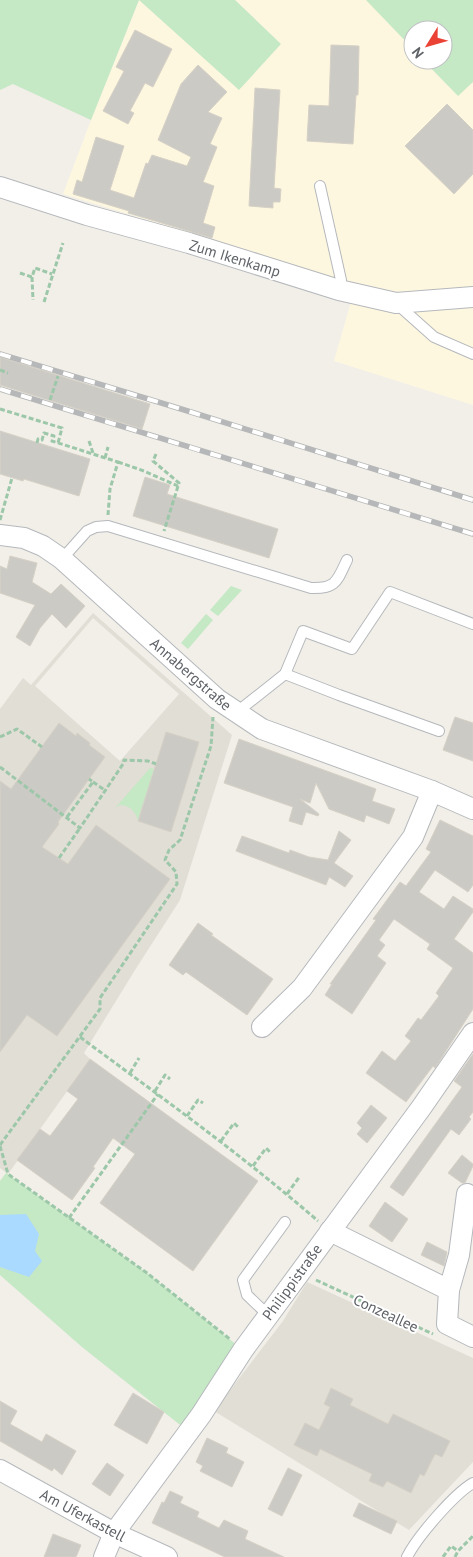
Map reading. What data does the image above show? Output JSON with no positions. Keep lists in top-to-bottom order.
{
  "streets": {
    "street": [
      "Zum Ikenkamp",
      "Annabergstraße",
      "Philippistraße",
      "Am Uferkastell"
    ],
    "path": ["Conzeallee"]
  },
  "crossings": [
    ["Philippistraße", "Conzeallee"],
    ["Philippistraße", "Am Uferkastell"]
  ],
  "north": "bottom left"
}
